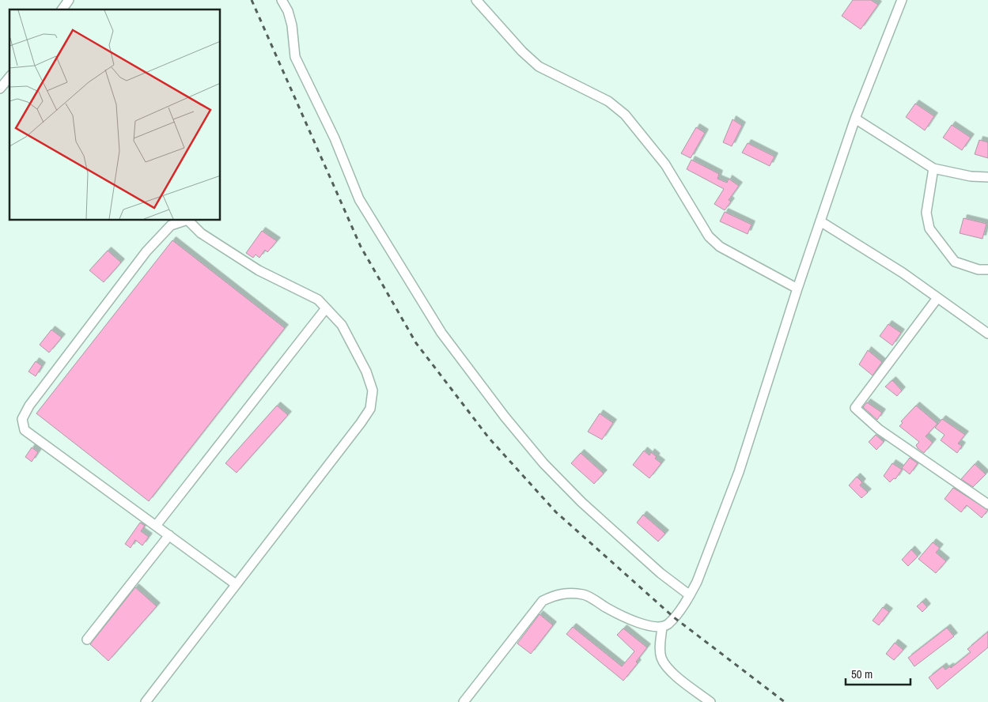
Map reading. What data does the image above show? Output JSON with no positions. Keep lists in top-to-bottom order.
{
  "scale_bar": "50 m"
}
